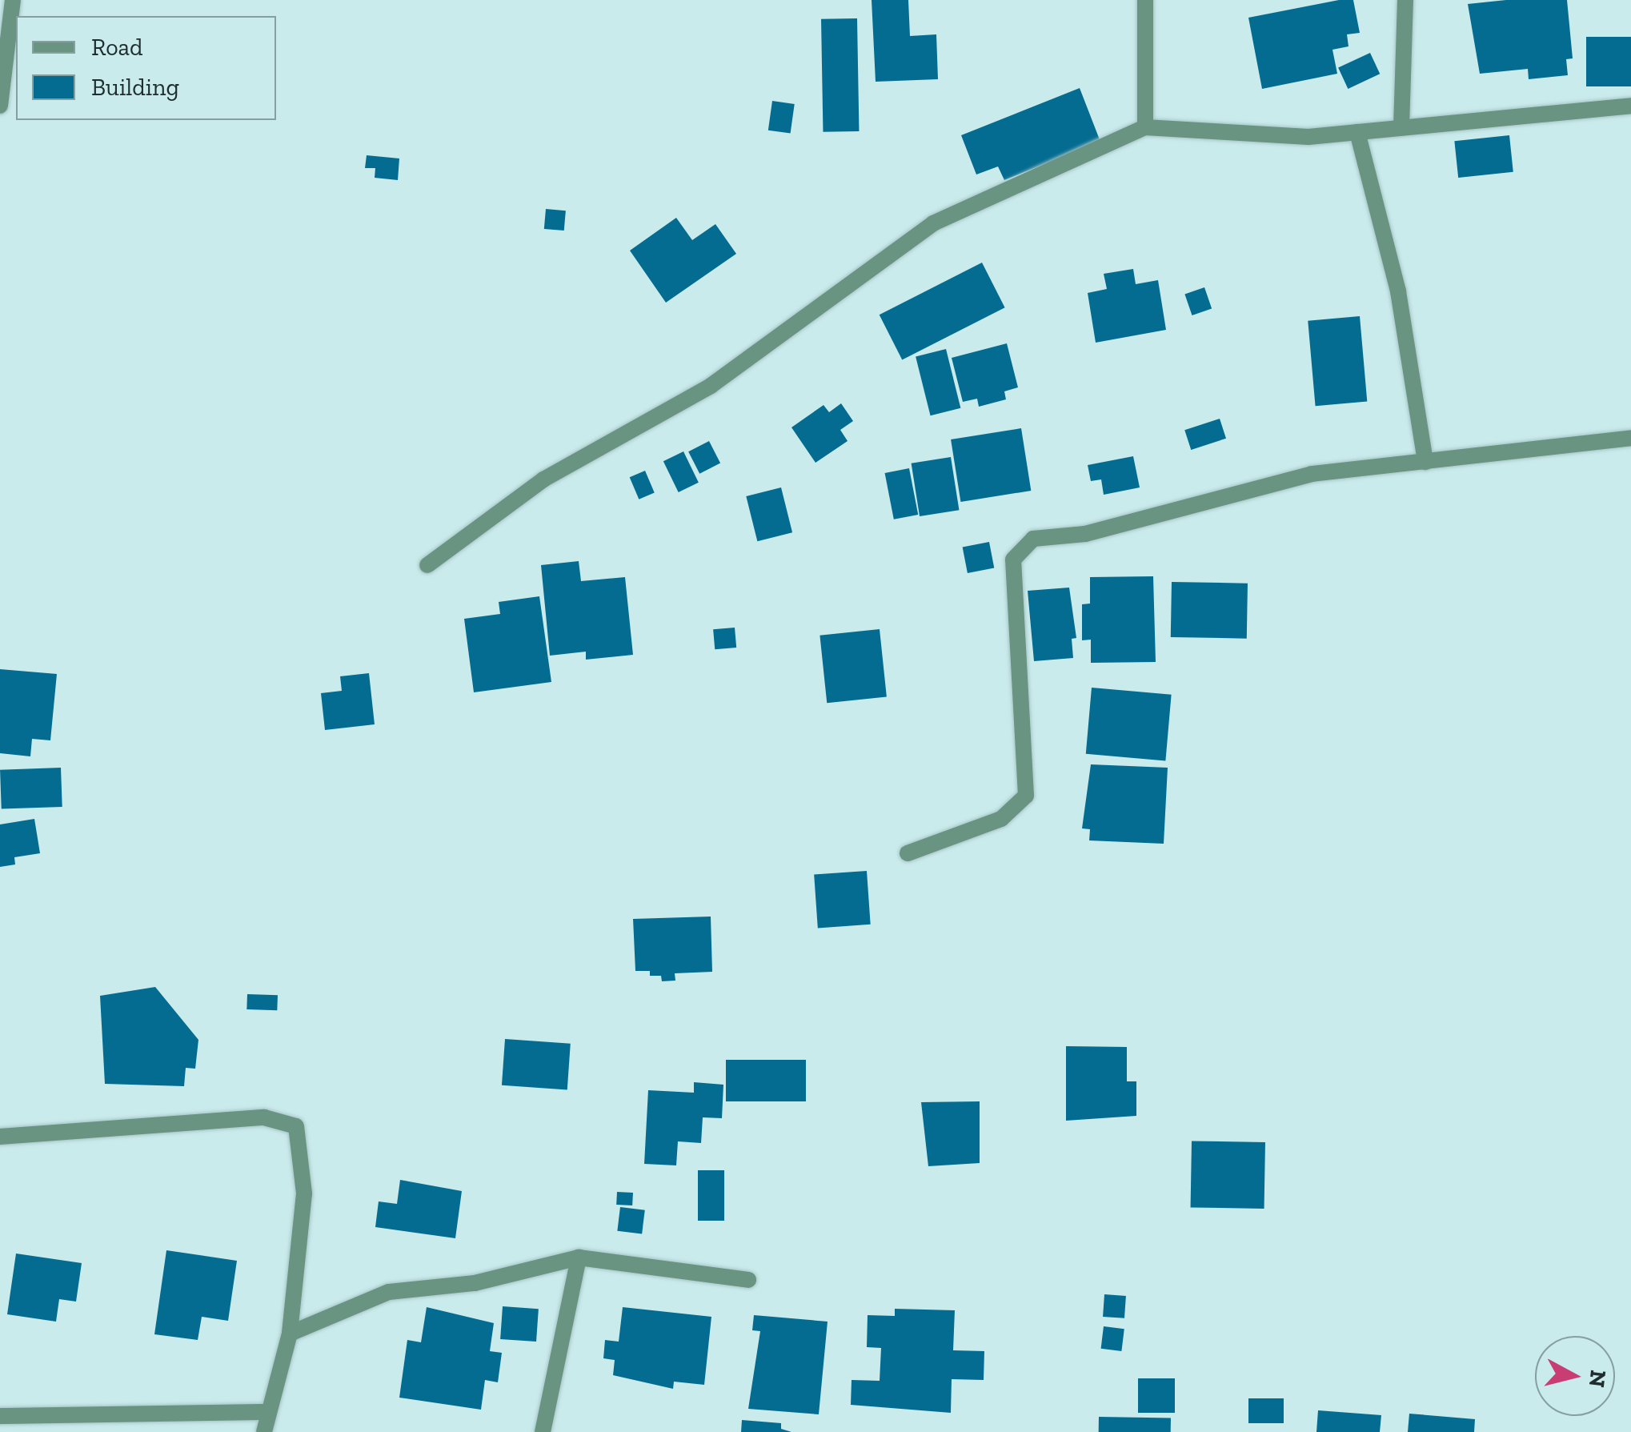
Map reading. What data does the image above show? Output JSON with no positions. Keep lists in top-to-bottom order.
{
  "legend": ["Road", "Building"],
  "north": "right"
}
